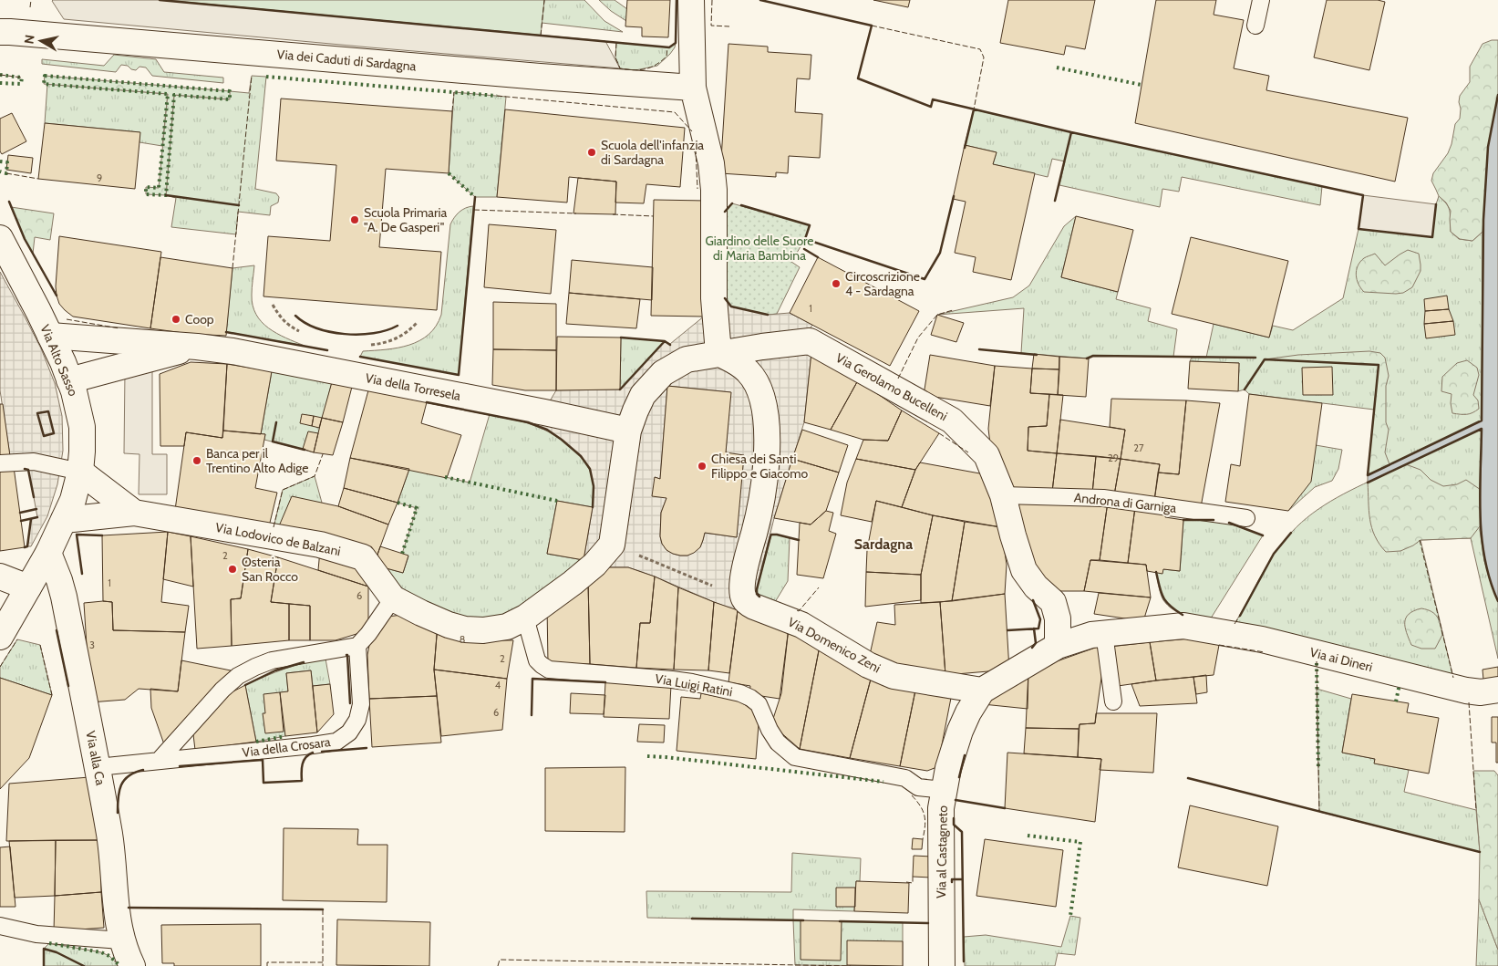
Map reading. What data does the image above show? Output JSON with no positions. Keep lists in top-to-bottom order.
{
  "streets": {
    "street": [
      "Via dei Caduti di Sardagna",
      "Via Alto Sasso",
      "Via della Torresela",
      "Via Gerolamo Bucelleni",
      "Via Lodovico de Balzani",
      "Via Domenico Zeni",
      "Via ai Dineri",
      "Via alla Ca",
      "Via al Castagneto"
    ],
    "lane": ["Androna di Garniga", "Via Luigi Ratini", "Via della Crosara"]
  },
  "crossings": [
    ["Via Alto Sasso", "Via della Torresela"],
    ["Via Alto Sasso", "Via Lodovico de Balzani"],
    ["Via Alto Sasso", "Via alla Ca"],
    ["Via Gerolamo Bucelleni", "Androna di Garniga"],
    ["Via Gerolamo Bucelleni", "Via ai Dineri"],
    ["Via Lodovico de Balzani", "Via Luigi Ratini"],
    ["Via Domenico Zeni", "Via ai Dineri"],
    ["Via Domenico Zeni", "Via al Castagneto"],
    ["Via ai Dineri", "Via al Castagneto"],
    ["Via Luigi Ratini", "Via al Castagneto"],
    ["Via della Crosara", "Via alla Ca"]
  ],
  "districts": ["Sardagna"],
  "parks": ["Giardino delle Suore di Maria Bambina"],
  "places": [
    "Scuola dell'infanzia di Sardagna",
    "Scuola Primaria \"A. De Gasperi\"",
    "Circoscrizione 4 - Sardagna",
    "Coop",
    "Banca per il Trentino Alto Adige",
    "Chiesa dei Santi Filippo e Giacomo",
    "Osteria San Rocco"
  ],
  "house_numbers": [
    "9",
    "1",
    "27",
    "29",
    "2",
    "1",
    "6",
    "8",
    "3",
    "2",
    "4",
    "6"
  ],
  "north": "left"
}
